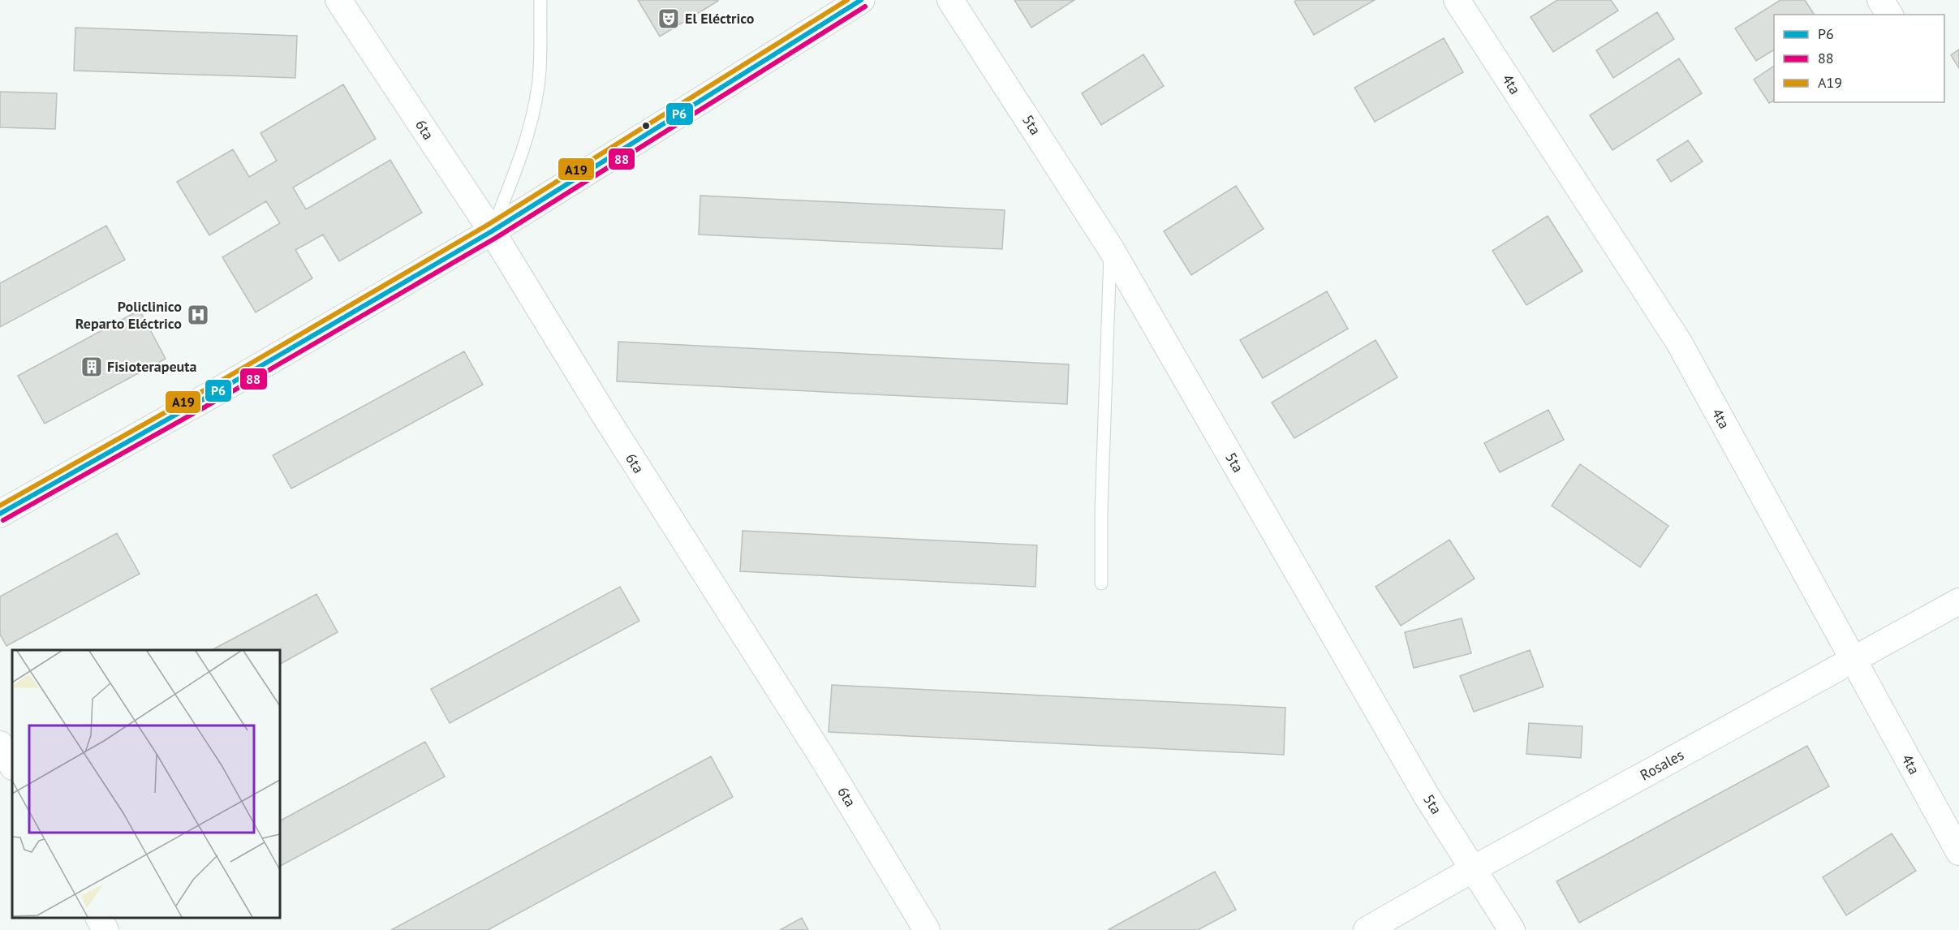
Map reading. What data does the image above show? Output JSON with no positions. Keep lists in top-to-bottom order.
{
  "streets": {
    "street": [
      "4ta",
      "5ta",
      "6ta",
      "Rosales"
    ]
  },
  "crossings": [
    ["4ta", "Rosales"],
    ["5ta", "Rosales"]
  ],
  "places": {
    "theatre": ["El Eléctrico"],
    "hospital": ["Policlinico Reparto Eléctrico"],
    "building": ["Fisioterapeuta"]
  },
  "lines": ["transit line P6", "transit line A19", "transit line 88"],
  "legend": ["P6", "88", "A19"]
}
